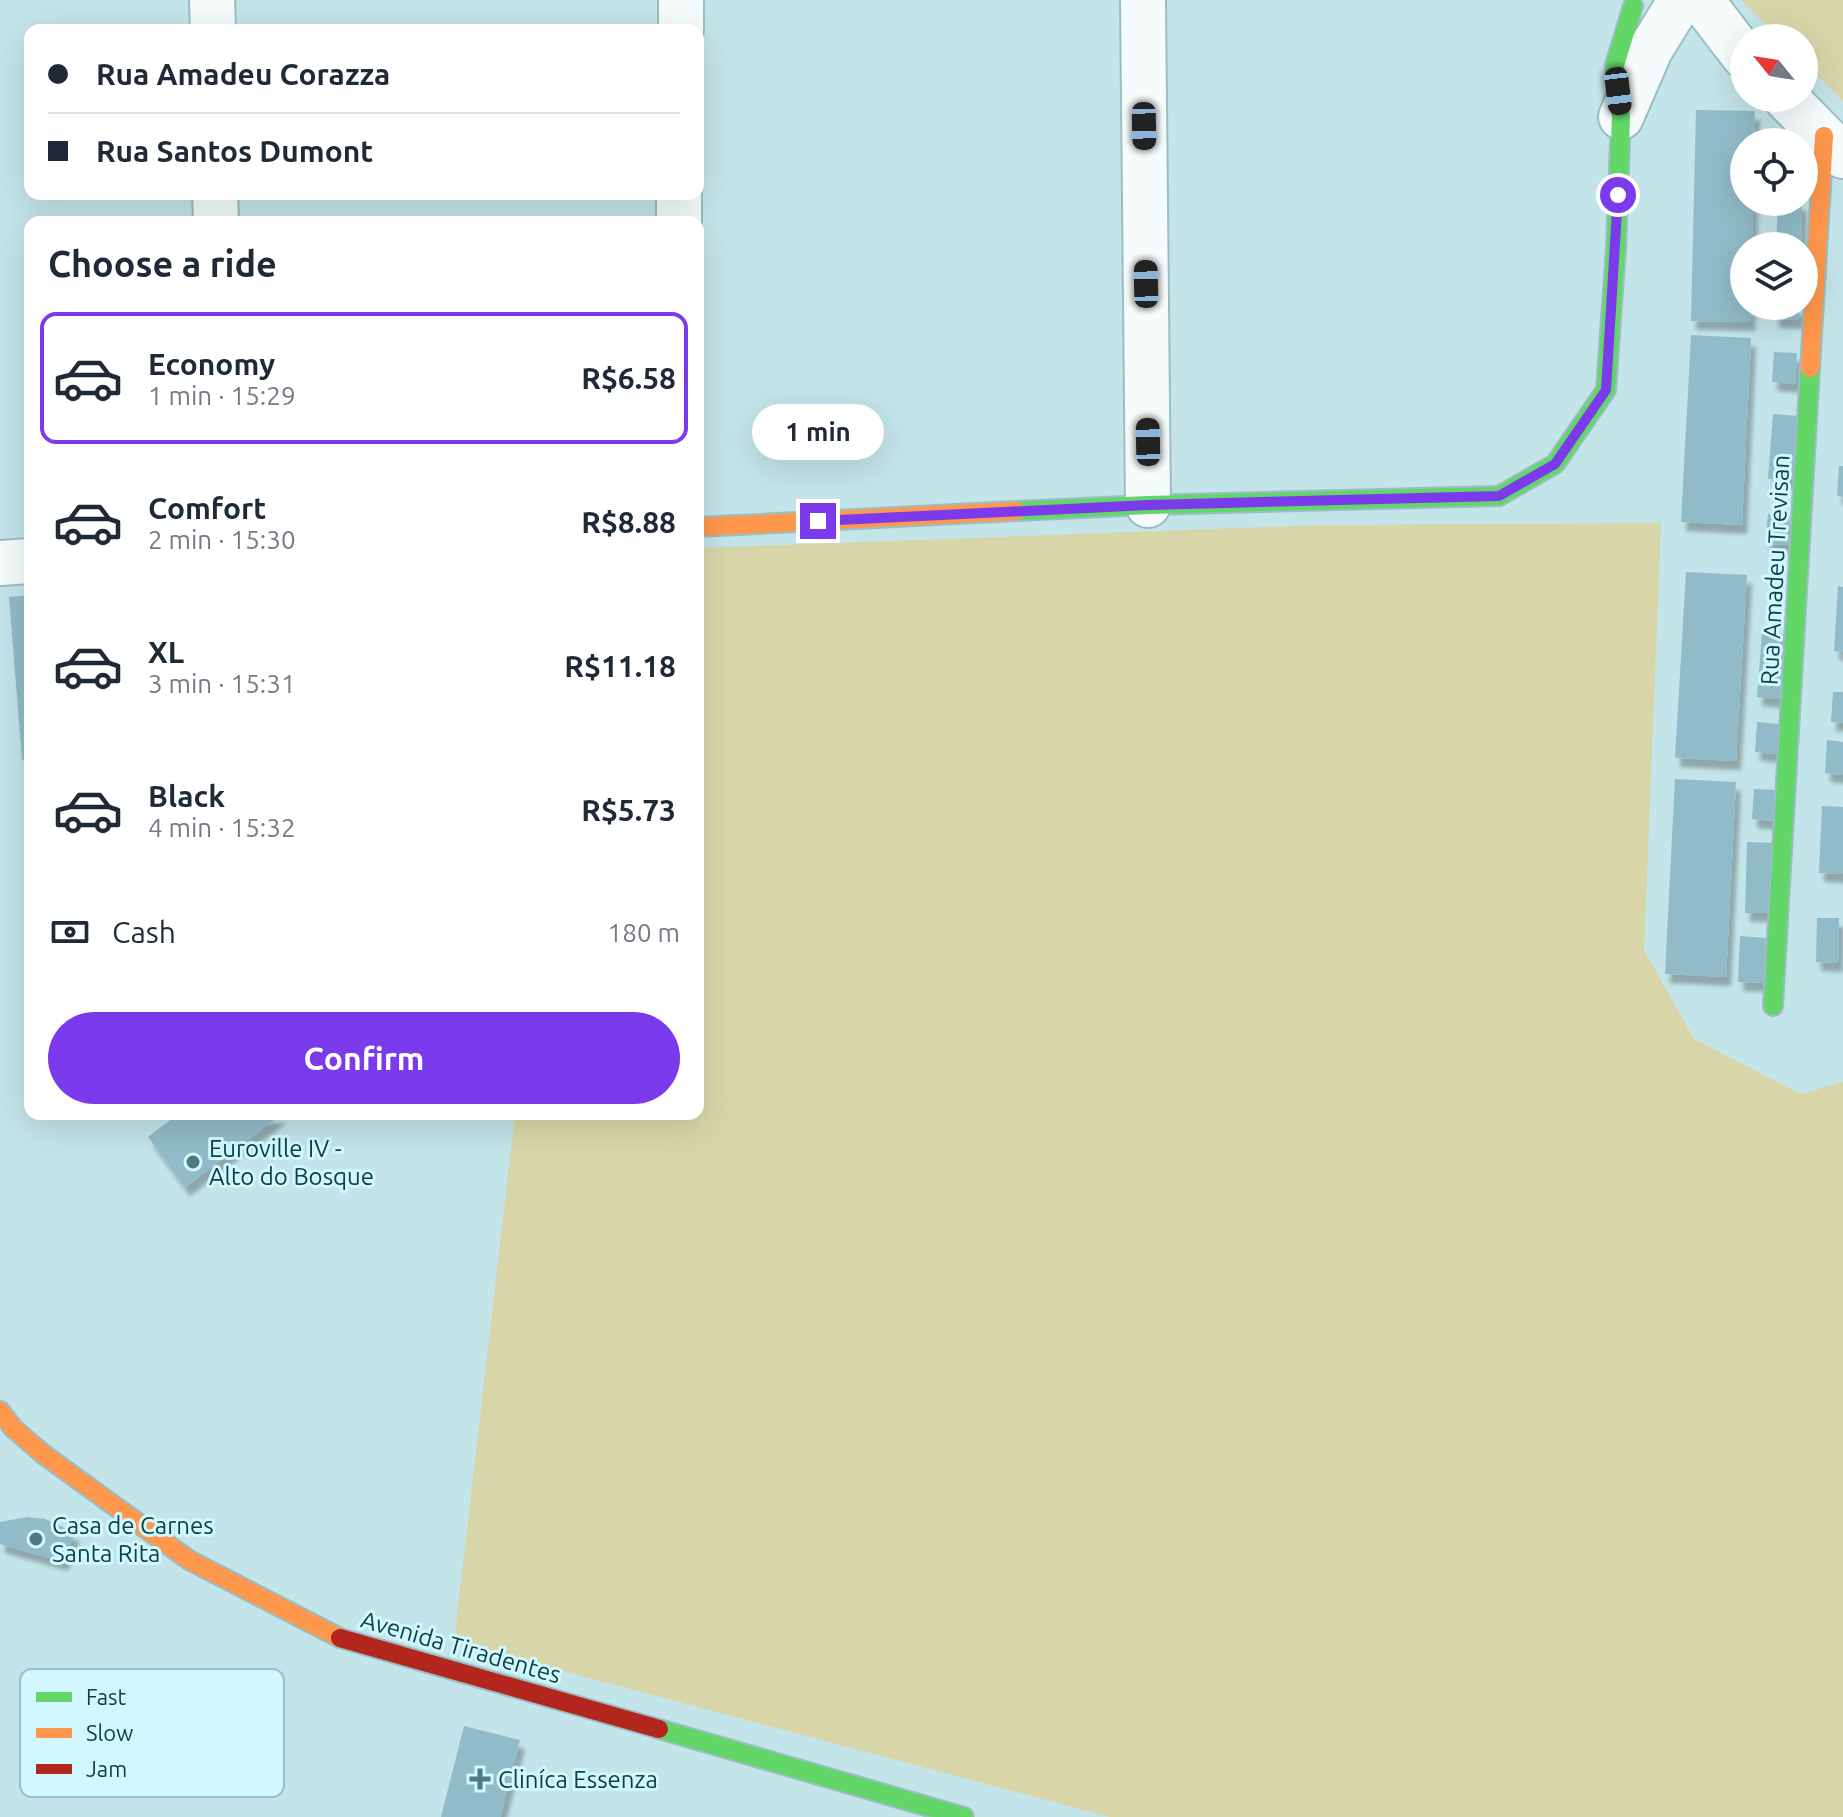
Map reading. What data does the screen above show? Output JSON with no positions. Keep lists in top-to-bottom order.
{
  "streets": {
    "street": ["Rua Amadeu Trevisan", "Avenida Tiradentes"]
  },
  "places": {
    "other": ["Euroville IV - Alto do Bosque", "Casa de Carnes Santa Rita"],
    "health": ["Cliníca Essenza"]
  },
  "legend": ["Fast", "Slow", "Jam"],
  "north": "top left",
  "page": {
    "banner": ["Rua Amadeu Corazza", "Rua Santos Dumont"],
    "heading": "Choose a ride",
    "list": [
      {
        "name": "Economy",
        "note": "1 min · 15:29",
        "value": "R$6.58"
      },
      {
        "name": "Comfort",
        "note": "2 min · 15:30",
        "value": "R$8.88"
      },
      {
        "name": "XL",
        "note": "3 min · 15:31",
        "value": "R$11.18"
      },
      {
        "name": "Black",
        "note": "4 min · 15:32",
        "value": "R$5.73"
      }
    ],
    "bubble": "1 min",
    "pay": ["Cash", "180 m"],
    "buttons": "Confirm"
  }
}
